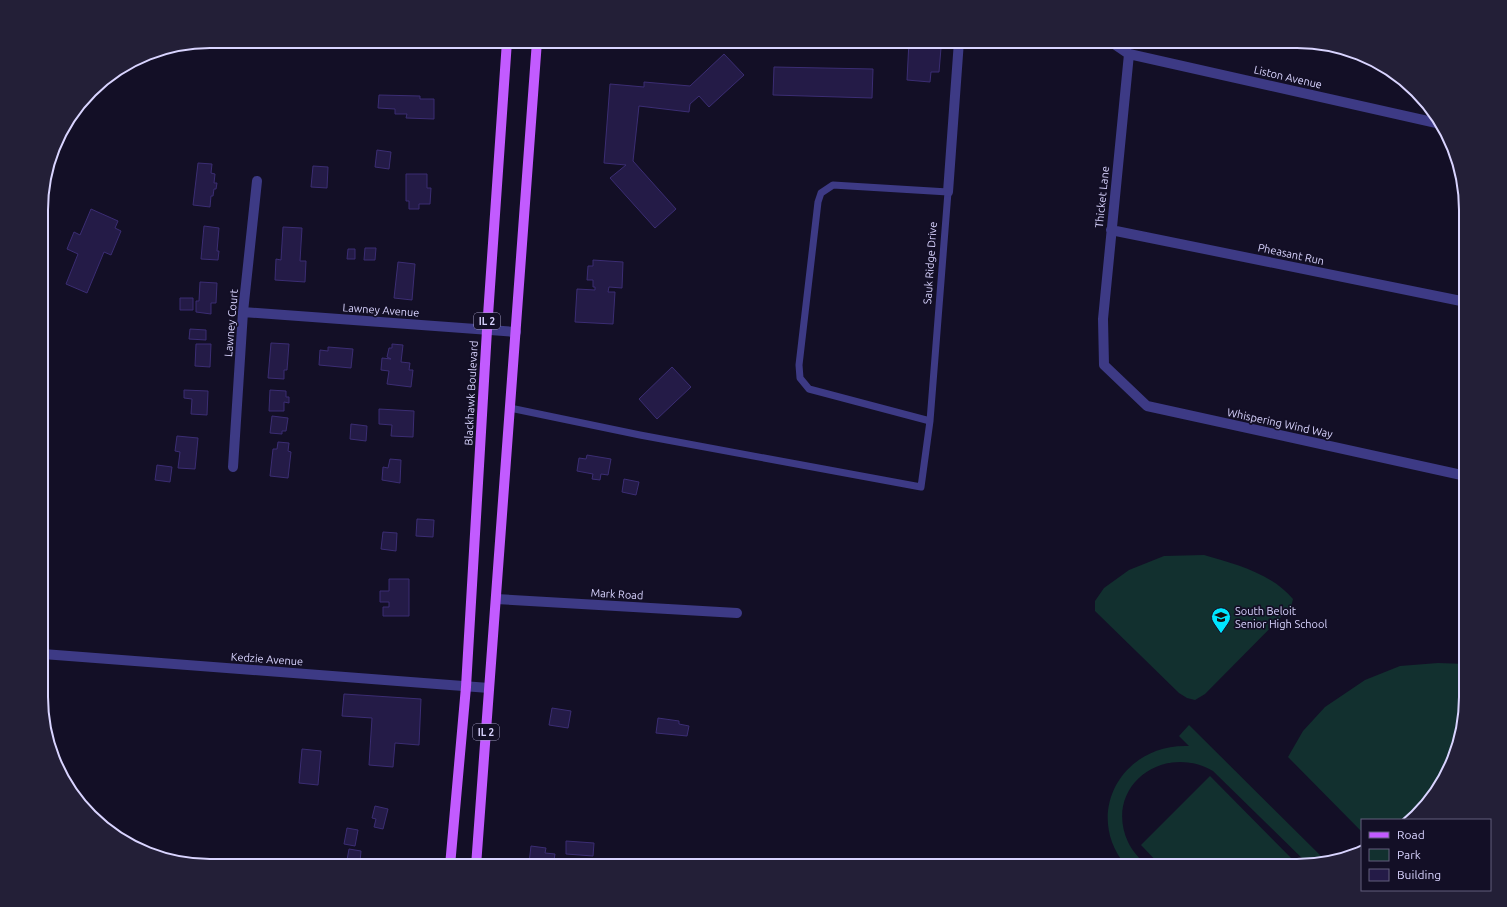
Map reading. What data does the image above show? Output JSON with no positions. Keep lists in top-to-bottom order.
{
  "streets": {
    "main road": ["IL 2", "Blackhawk Boulevard"],
    "street": [
      "Liston Avenue",
      "Thicket Lane",
      "Pheasant Run",
      "Sauk Ridge Drive",
      "Lawney Avenue",
      "Lawney Court",
      "Whispering Wind Way",
      "Mark Road",
      "Kedzie Avenue"
    ]
  },
  "crossings": [
    ["Liston Avenue", "Thicket Lane"],
    ["Thicket Lane", "Pheasant Run"],
    ["Thicket Lane", "Whispering Wind Way"],
    ["Sauk Ridge Drive", "IL 2"],
    ["Lawney Avenue", "IL 2"],
    ["Lawney Avenue", "Lawney Court"],
    ["Lawney Avenue", "Blackhawk Boulevard"],
    ["IL 2", "Blackhawk Boulevard"],
    ["IL 2", "Mark Road"],
    ["IL 2", "Kedzie Avenue"],
    ["Blackhawk Boulevard", "Kedzie Avenue"]
  ],
  "places": {
    "school or university": ["South Beloit Senior High School"]
  },
  "legend": ["Road", "Park", "Building"]
}
